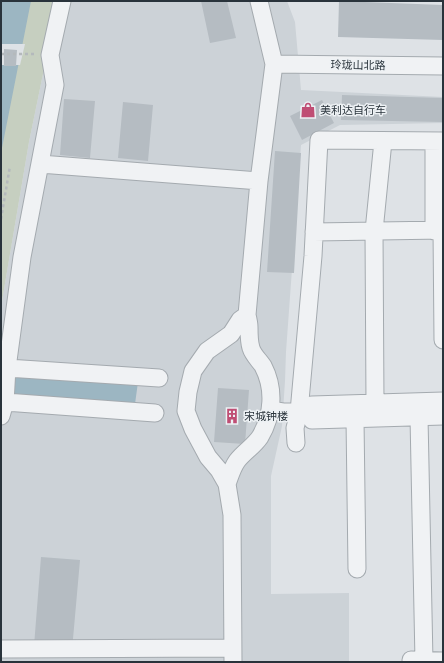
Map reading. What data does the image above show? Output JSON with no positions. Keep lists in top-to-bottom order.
{
  "streets": {
    "street": ["玲珑山北路"]
  },
  "places": {
    "shop": ["美利达自行车"],
    "building": ["宋城钟楼"]
  }
}
